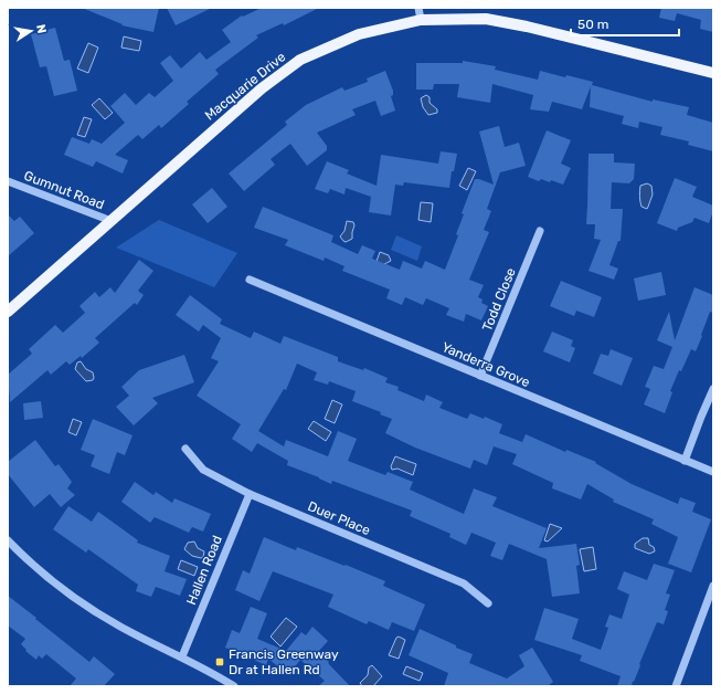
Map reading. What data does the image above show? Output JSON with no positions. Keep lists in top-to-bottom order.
{
  "streets": {
    "main road": ["Macquarie Drive"],
    "street": [
      "Gumnut Road",
      "Todd Close",
      "Yanderra Grove",
      "Duer Place",
      "Hallen Road"
    ]
  },
  "crossings": [
    ["Macquarie Drive", "Gumnut Road"],
    ["Todd Close", "Yanderra Grove"],
    ["Duer Place", "Hallen Road"]
  ],
  "places": {
    "transit": ["Francis Greenway Dr at Hallen Rd"]
  },
  "scale_bar": "50 m",
  "north": "right"
}
